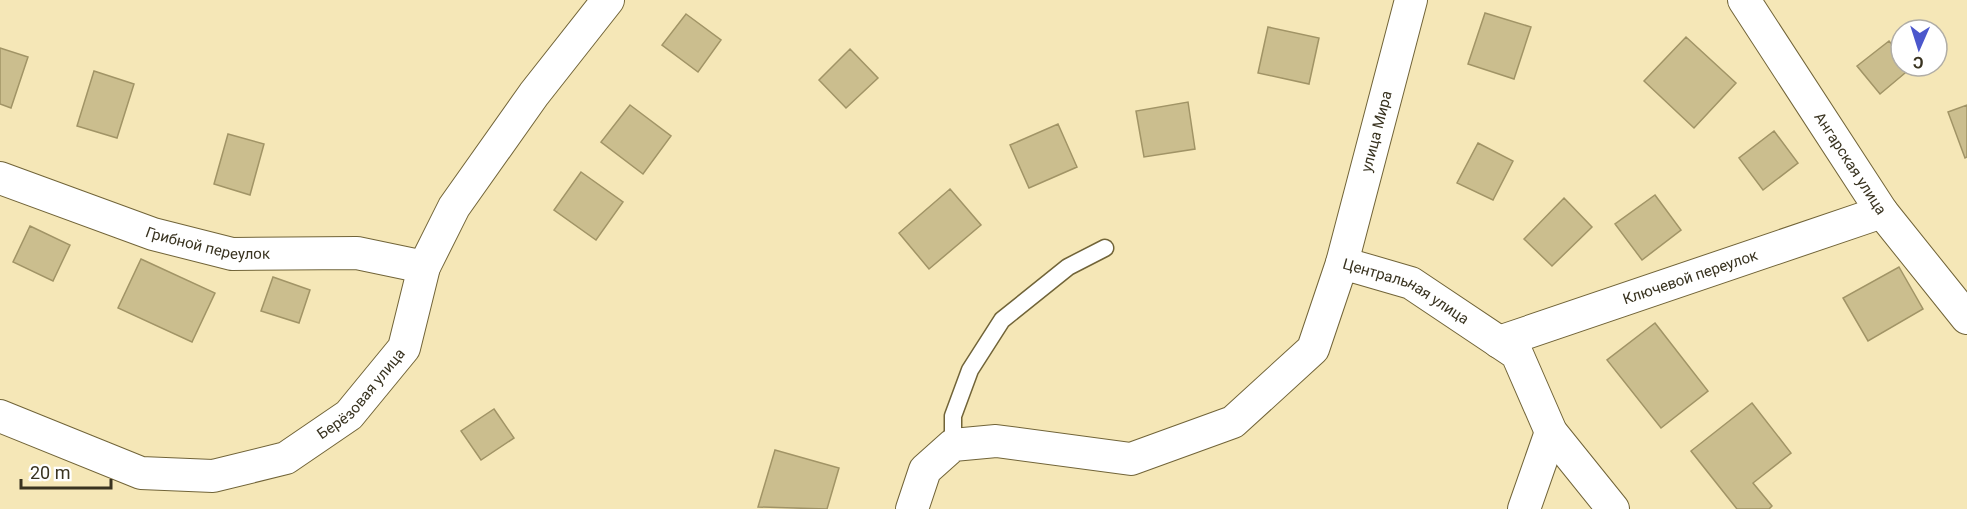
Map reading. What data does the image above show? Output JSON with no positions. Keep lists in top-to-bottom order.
{
  "streets": {
    "street": [
      "улица Мира",
      "Ангарская улица",
      "Грибной переулок",
      "Ключевой переулок",
      "Центральная улица",
      "Берёзовая улица"
    ]
  },
  "crossings": [
    ["улица Мира", "Центральная улица"],
    ["Ангарская улица", "Ключевой переулок"],
    ["Грибной переулок", "Берёзовая улица"],
    ["Ключевой переулок", "Центральная улица"]
  ],
  "scale_bar": "20 m",
  "north": "bottom"
}
